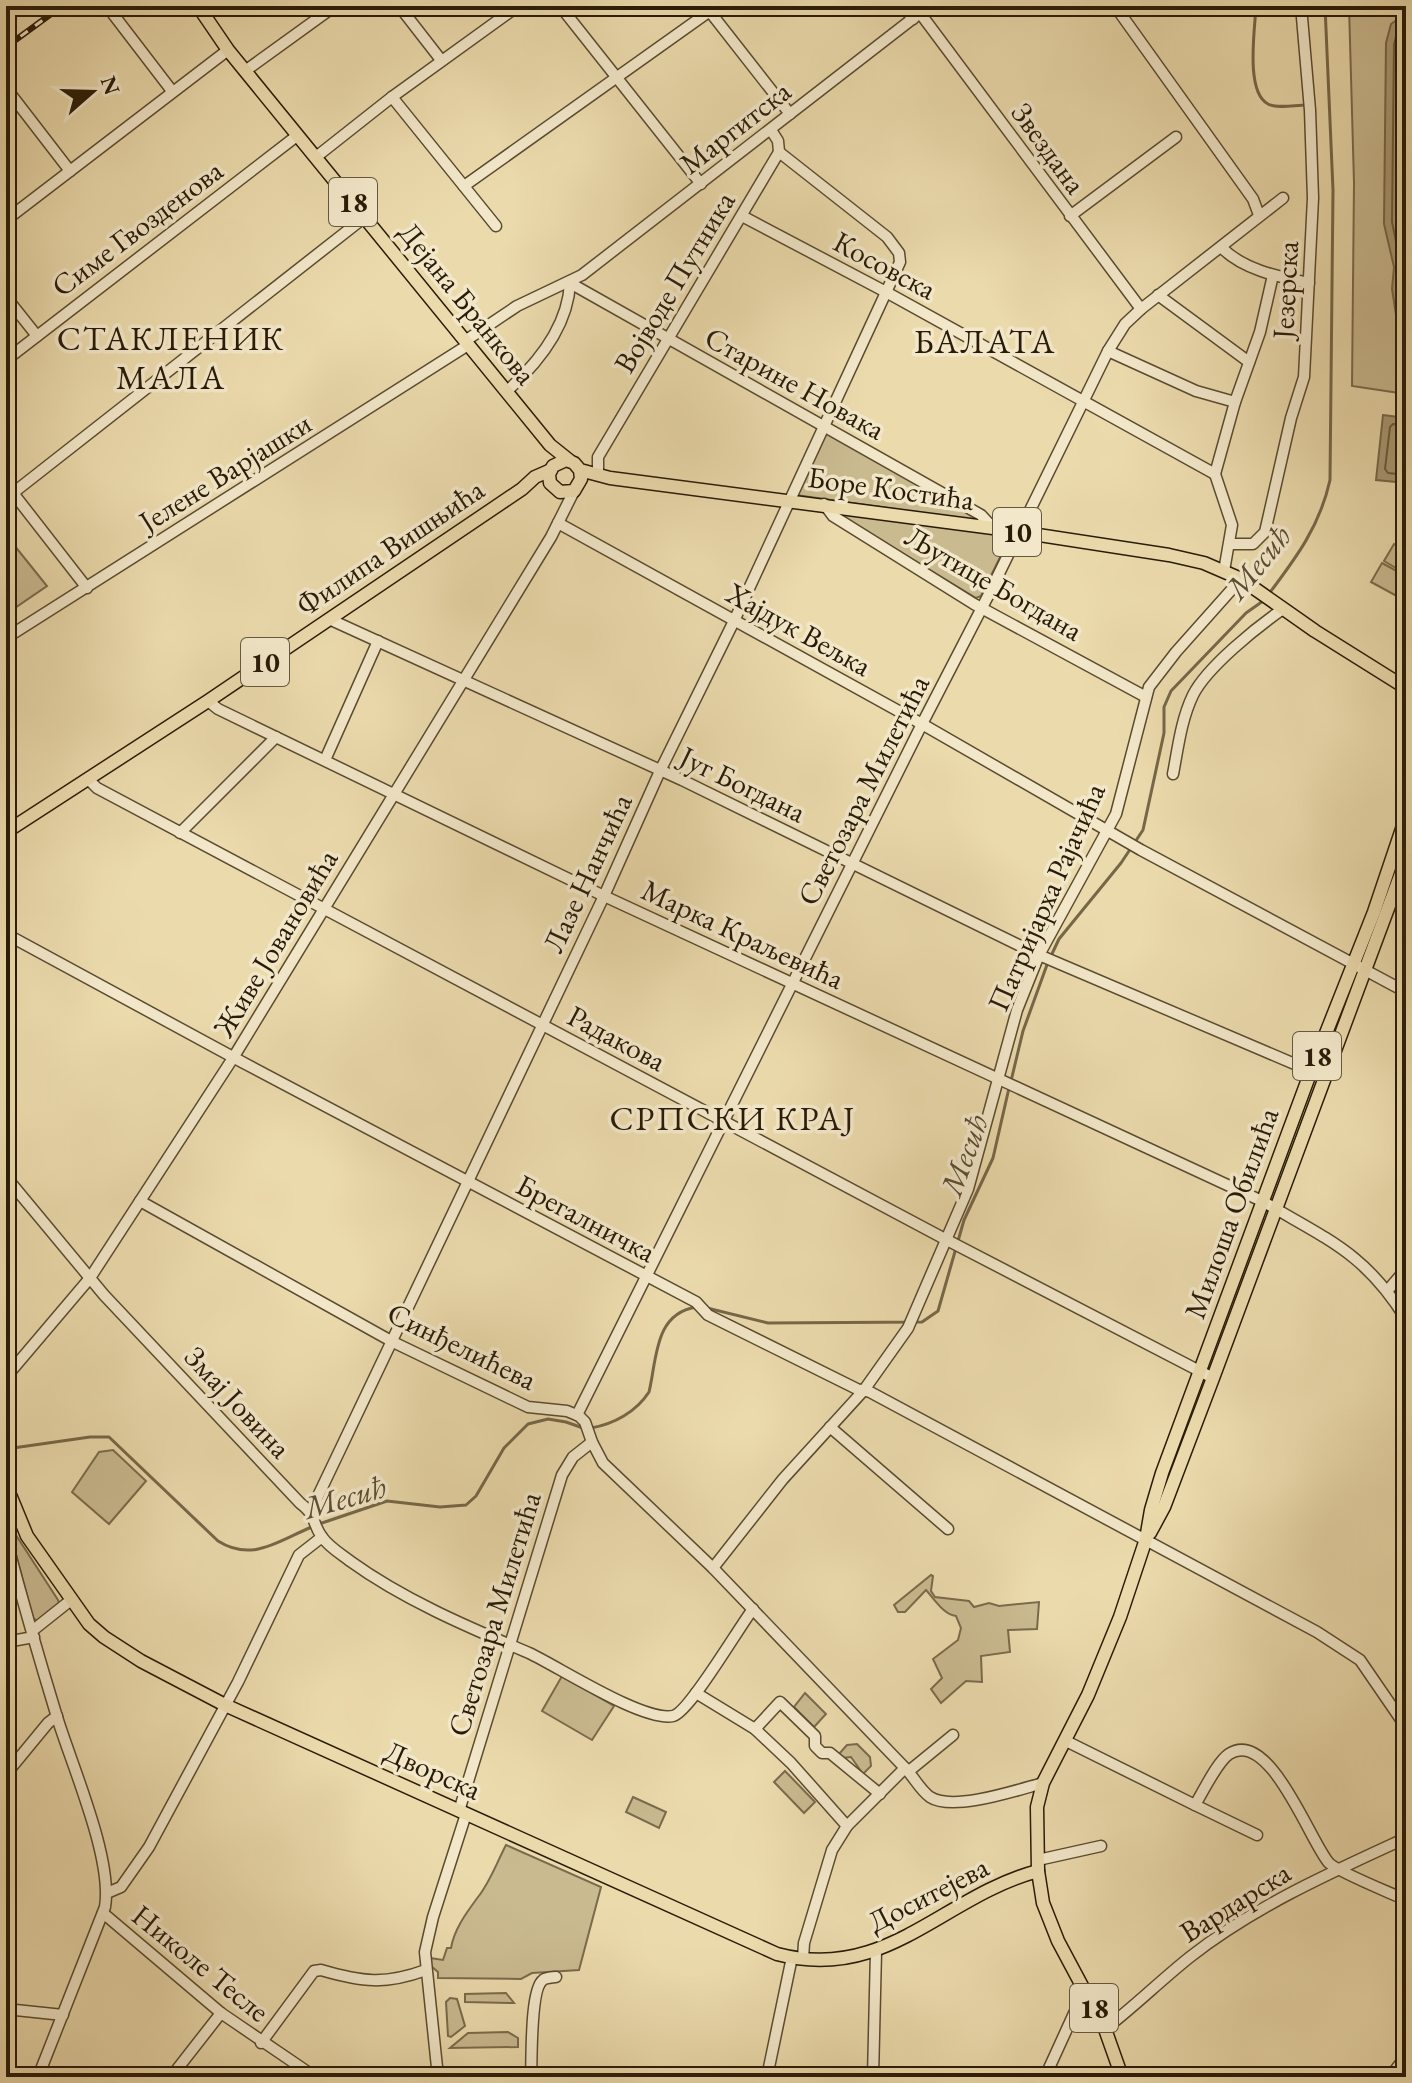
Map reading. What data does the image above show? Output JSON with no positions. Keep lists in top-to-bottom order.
{
  "streets": {
    "main road": [
      "18",
      "Дејана Бранкова",
      "Боре Костића",
      "10",
      "Филипа Вишњића",
      "Милоша Обилића",
      "Дворска",
      "Доситејева"
    ],
    "street": [
      "Маргитска",
      "Звездана",
      "Симе Гвозденова",
      "Косовска",
      "Војводе Путника",
      "Језерска",
      "Старине Новака",
      "Јелене Варјашки",
      "Љутице Богдана",
      "Хајдук Вељка",
      "Југ Богдана",
      "Светозара Милетића",
      "Лазе Нанчића",
      "Патријарха Рајачића",
      "Марка Краљевића",
      "Живе Јовановића",
      "Радакова",
      "Брегалничка",
      "Синђелићева",
      "Змај Јовина",
      "Вардарска",
      "Николе Тесле"
    ]
  },
  "crossings": [
    ["Маргитска", "Звездана"],
    ["Маргитска", "Дејана Бранкова"],
    ["Маргитска", "Старине Новака"],
    ["Маргитска", "Јелене Варјашки"],
    ["Звездана", "Светозара Милетића"],
    ["18", "Милоша Обилића"],
    ["18", "Доситејева"],
    ["18", "Вардарска"],
    ["Симе Гвозденова", "Дејана Бранкова"],
    ["Косовска", "Војводе Путника"],
    ["Косовска", "Светозара Милетића"],
    ["Косовска", "Лазе Нанчића"],
    ["Војводе Путника", "Старине Новака"],
    ["Војводе Путника", "Лазе Нанчића"],
    ["Дејана Бранкова", "Јелене Варјашки"],
    ["Дејана Бранкова", "Боре Костића"],
    ["Дејана Бранкова", "Филипа Вишњића"],
    ["Старине Новака", "Боре Костића"],
    ["Старине Новака", "Лазе Нанчића"],
    ["Боре Костића", "10"],
    ["Боре Костића", "Филипа Вишњића"],
    ["Боре Костића", "Љутице Богдана"],
    ["Боре Костића", "Светозара Милетића"],
    ["Боре Костића", "Лазе Нанчића"],
    ["Боре Костића", "Патријарха Рајачића"],
    ["Филипа Вишњића", "Југ Богдана"],
    ["Филипа Вишњића", "Марка Краљевића"],
    ["Филипа Вишњића", "Радакова"],
    ["Љутице Богдана", "Светозара Милетића"],
    ["Љутице Богдана", "Патријарха Рајачића"],
    ["Хајдук Вељка", "Светозара Милетића"],
    ["Хајдук Вељка", "Лазе Нанчића"],
    ["Хајдук Вељка", "Патријарха Рајачића"],
    ["Хајдук Вељка", "Живе Јовановића"],
    ["Хајдук Вељка", "Милоша Обилића"],
    ["Југ Богдана", "Светозара Милетића"],
    ["Југ Богдана", "Лазе Нанчића"],
    ["Југ Богдана", "Патријарха Рајачића"],
    ["Југ Богдана", "Живе Јовановића"],
    ["Југ Богдана", "Милоша Обилића"],
    ["Светозара Милетића", "Марка Краљевића"],
    ["Светозара Милетића", "Радакова"],
    ["Светозара Милетића", "Брегалничка"],
    ["Светозара Милетића", "Синђелићева"],
    ["Светозара Милетића", "Дворска"],
    ["Лазе Нанчића", "Марка Краљевића"],
    ["Лазе Нанчића", "Радакова"],
    ["Лазе Нанчића", "Брегалничка"],
    ["Лазе Нанчића", "Синђелићева"],
    ["Лазе Нанчића", "Змај Јовина"],
    ["Патријарха Рајачића", "Марка Краљевића"],
    ["Патријарха Рајачића", "Радакова"],
    ["Патријарха Рајачића", "Брегалничка"],
    ["Марка Краљевића", "Живе Јовановића"],
    ["Марка Краљевића", "Милоша Обилића"],
    ["Живе Јовановића", "Радакова"],
    ["Живе Јовановића", "Брегалничка"],
    ["Живе Јовановића", "Синђелићева"],
    ["Живе Јовановића", "Змај Јовина"],
    ["Радакова", "Милоша Обилића"],
    ["Милоша Обилића", "Брегалничка"],
    ["Дворска", "Доситејева"]
  ],
  "districts": ["СТАКЛЕНИК МАЛА", "БАЛАТА", "СРПСКИ КРАЈ"],
  "water": ["Месић"],
  "north": "right"
}
